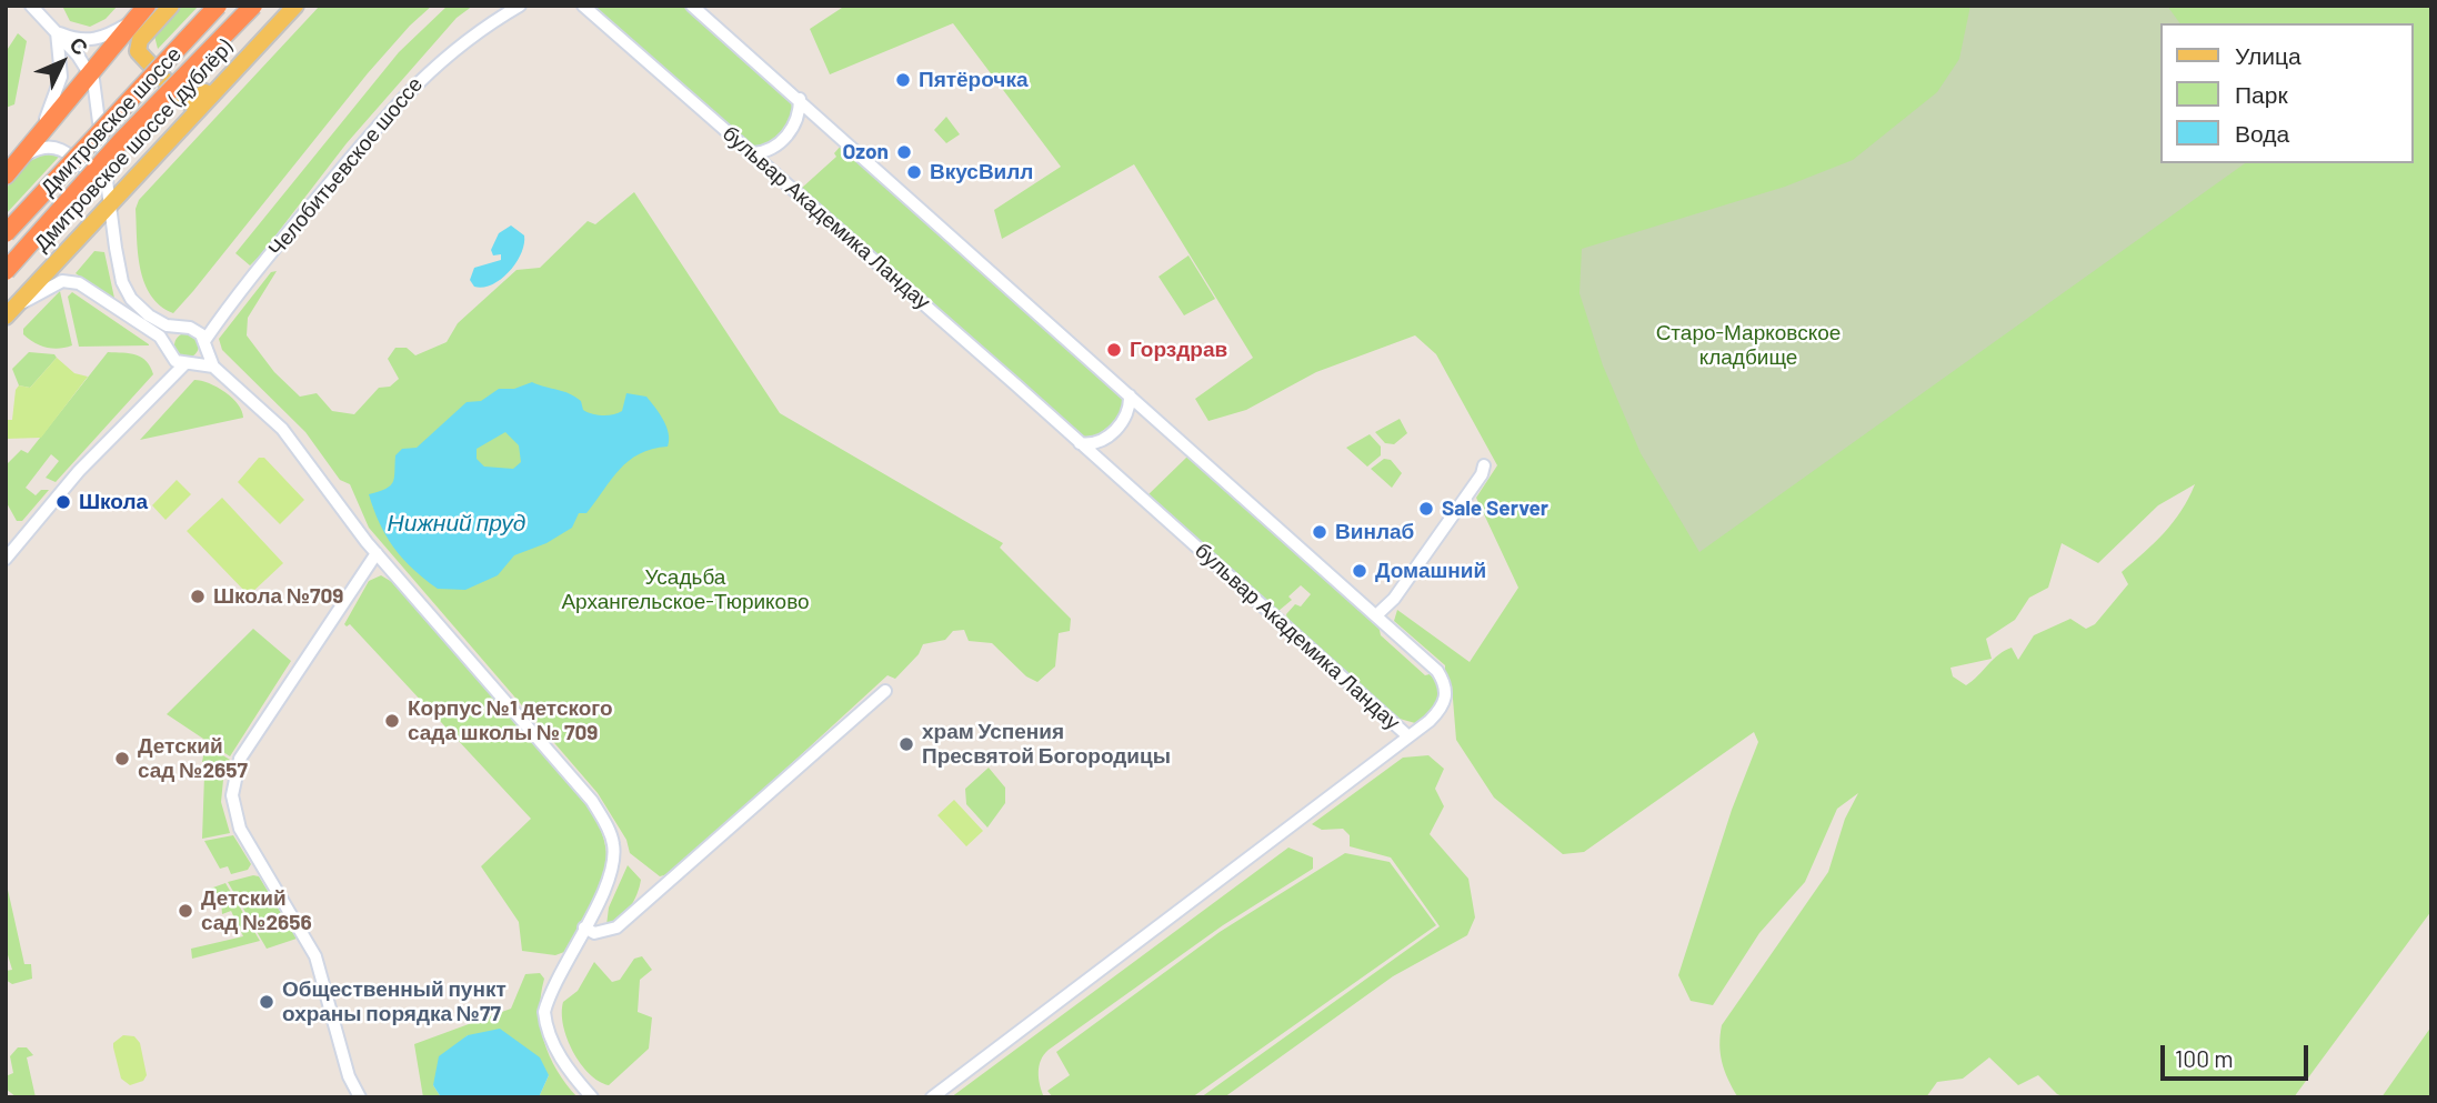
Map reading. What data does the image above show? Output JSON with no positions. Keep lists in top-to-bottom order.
{
  "streets": {
    "highway": ["Дмитровское шоссе"],
    "main road": ["Дмитровское шоссе (дублёр)"],
    "street": ["Челобитьевское шоссе", "бульвар Академика Ландау"]
  },
  "water": ["Нижний пруд"],
  "parks": ["Старо-Марковское кладбище", "Усадьба Архангельское-Тюриково"],
  "places": [
    "Пятёрочка",
    "Ozon",
    "ВкусВилл",
    "Горздрав",
    "Школа",
    "Sale Server",
    "Винлаб",
    "Домашний",
    "Школа №709",
    "Корпус №1 детского сада школы № 709",
    "храм Успения Пресвятой Богородицы",
    "Детский сад №2657",
    "Детский сад №2656",
    "Общественный пункт охраны порядка №77"
  ],
  "legend": ["Улица", "Парк", "Вода"],
  "scale_bar": "100 m",
  "north": "top right"
}
